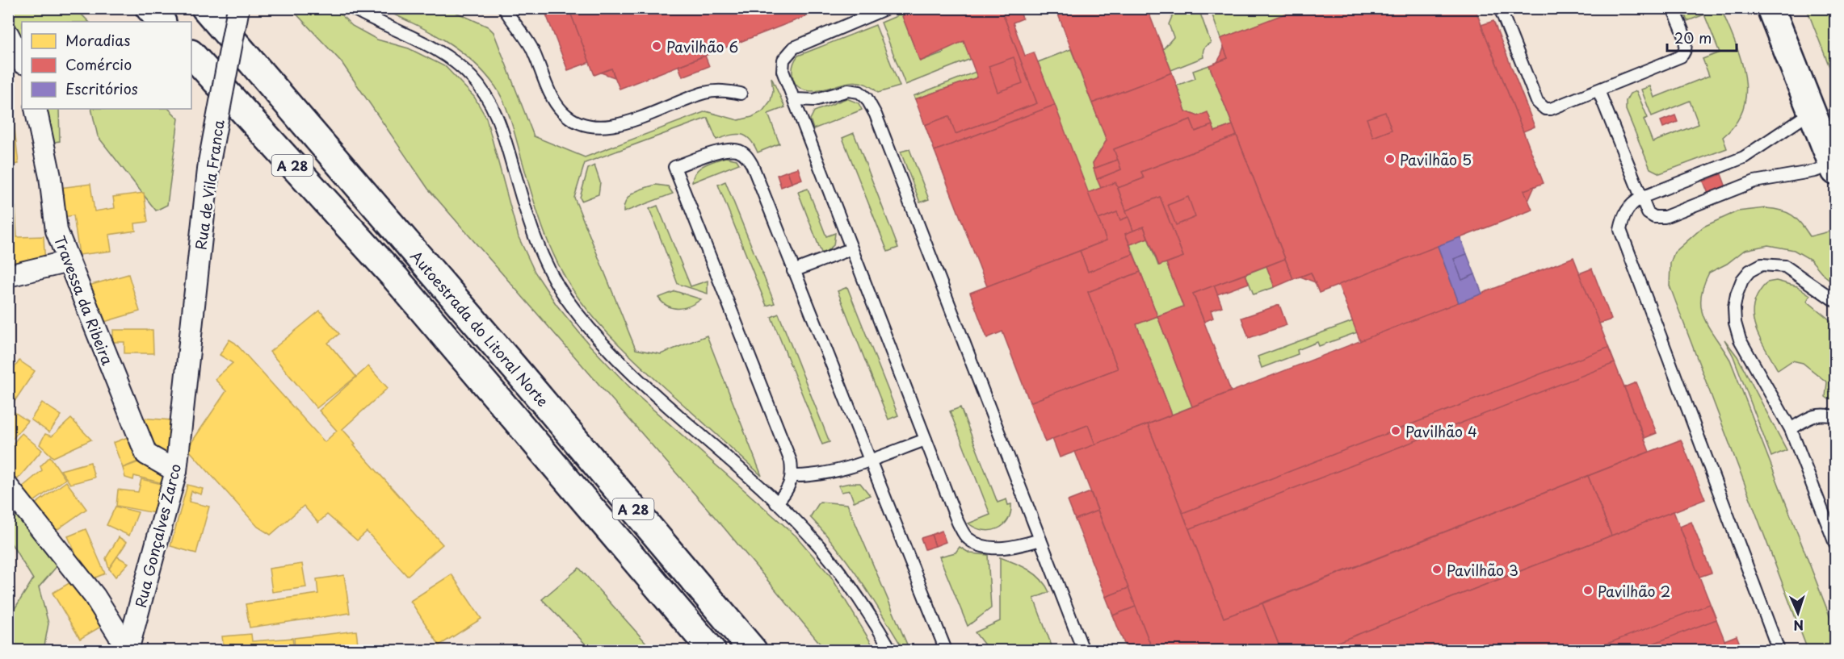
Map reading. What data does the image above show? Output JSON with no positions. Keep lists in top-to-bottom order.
{
  "streets": {
    "main road": ["A 28", "Autoestrada do Litoral Norte"],
    "street": ["Rua de Vila Franca", "Travessa da Ribeira", "Rua Gonçalves Zarco"]
  },
  "crossings": [
    ["Rua de Vila Franca", "Rua Gonçalves Zarco"],
    ["Travessa da Ribeira", "Rua Gonçalves Zarco"]
  ],
  "places": [
    "Pavilhão 6",
    "Pavilhão 5",
    "Pavilhão 4",
    "Pavilhão 3",
    "Pavilhão 2"
  ],
  "legend": ["Moradias", "Comércio", "Escritórios"],
  "scale_bar": "20 m",
  "north": "bottom"
}
